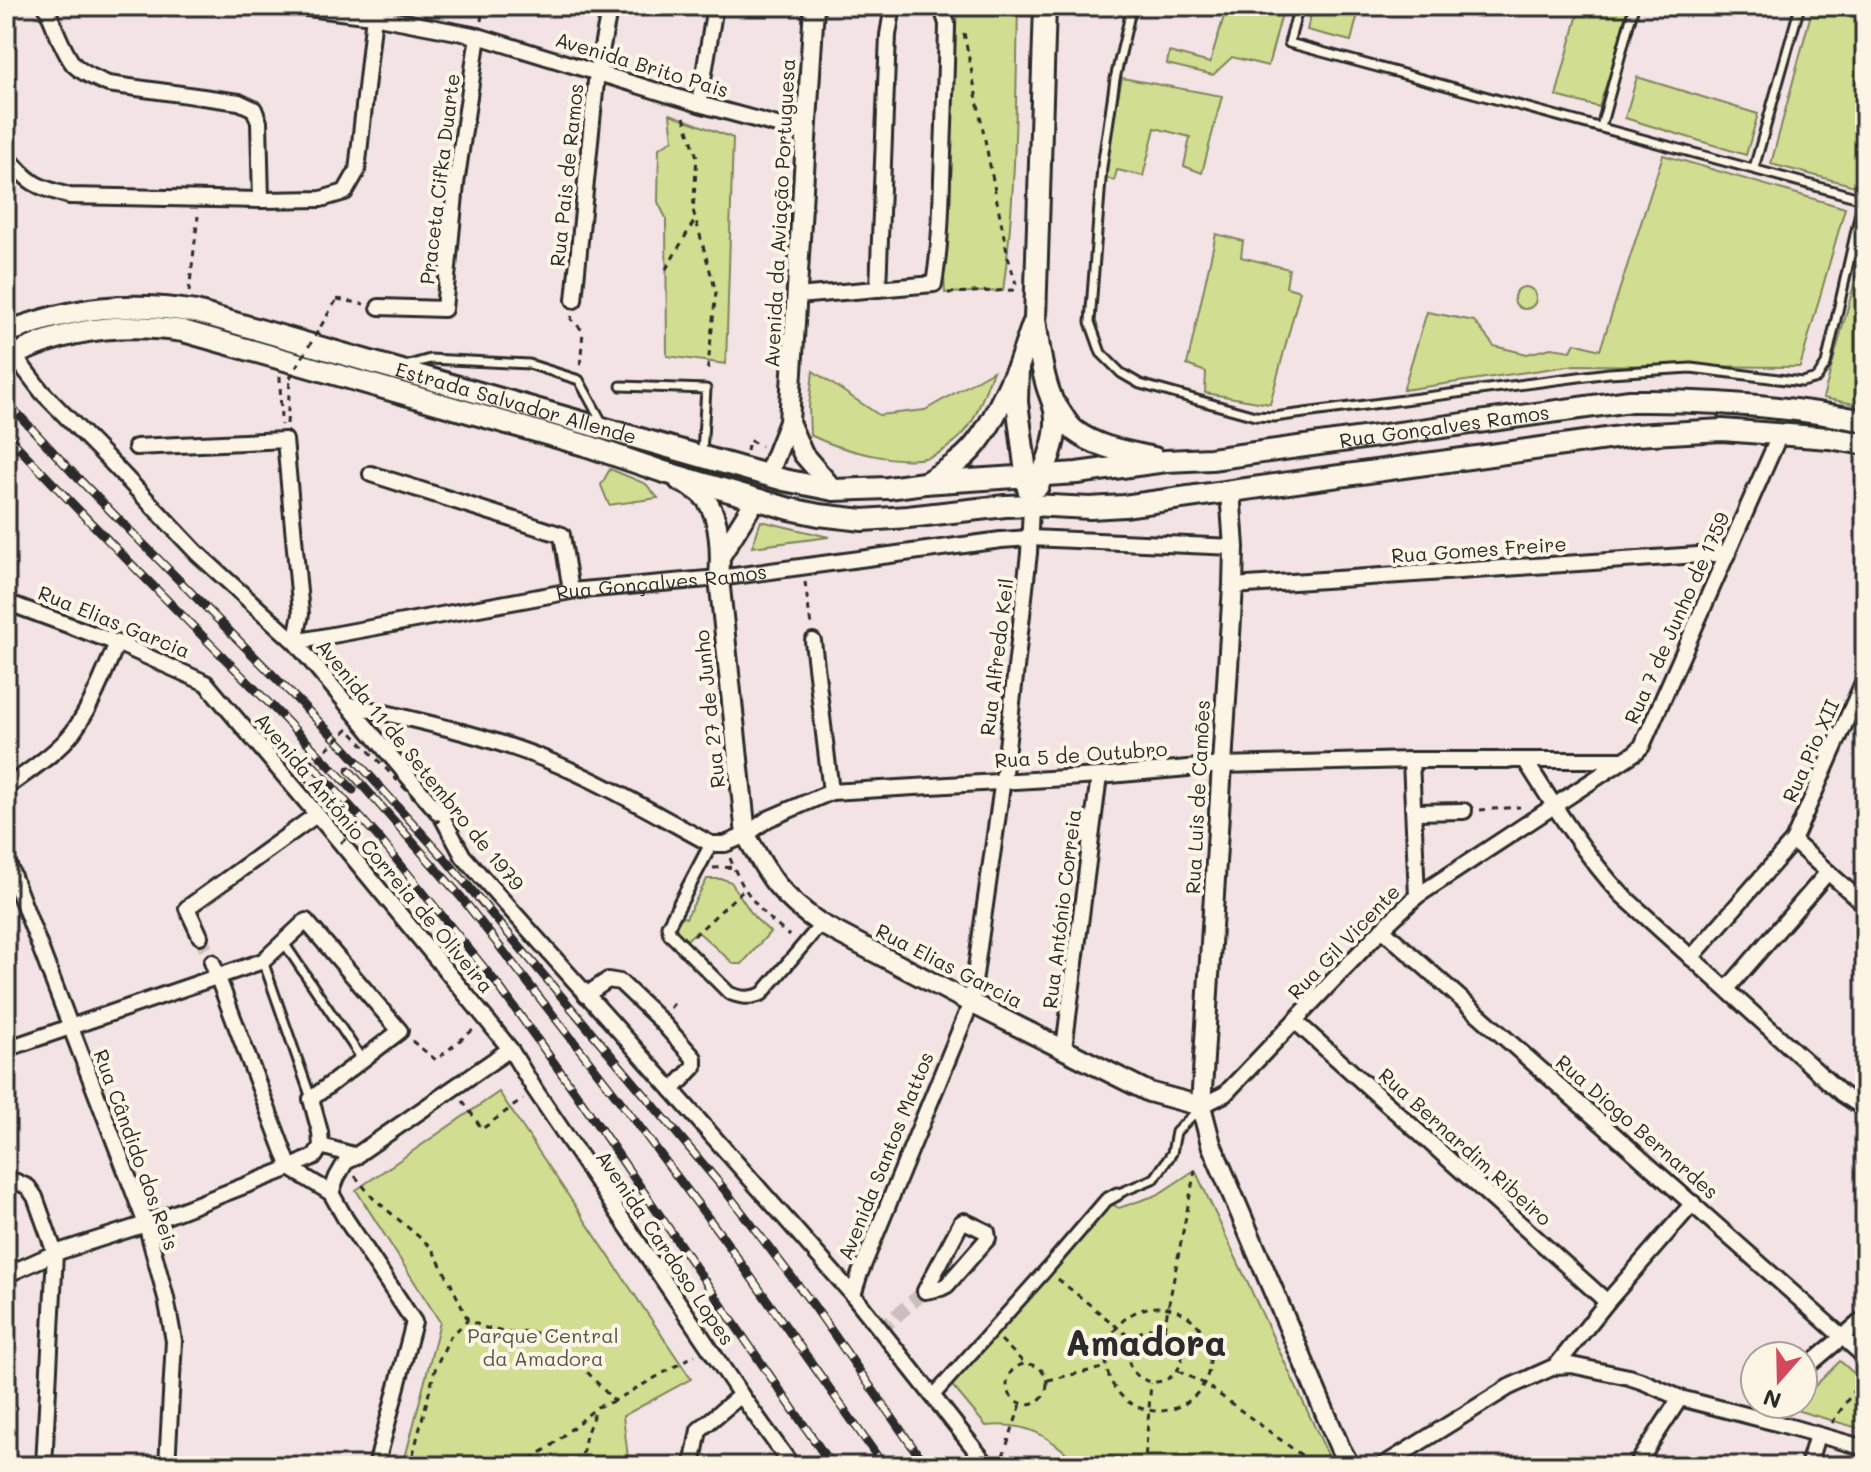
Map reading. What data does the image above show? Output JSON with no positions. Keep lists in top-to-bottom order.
{
  "streets": {
    "main road": ["Estrada Salvador Allende", "Rua Gonçalves Ramos"],
    "street": [
      "Avenida Brito Pais",
      "Rua Pais de Ramos",
      "Praceta Cifka Duarte",
      "Avenida da Aviação Portuguesa",
      "Rua Gomes Freire",
      "Rua 7 de Junho de 1759",
      "Rua Elias Garcia",
      "Rua Alfredo Keil",
      "Rua 27 de Junho",
      "Rua Pio XII",
      "Rua 5 de Outubro",
      "Avenida 11 de Setembro de 1979",
      "Rua Luis de Camões",
      "Avenida António Correia de Oliveira",
      "Rua António Correia",
      "Rua Gil Vicente",
      "Rua Diogo Bernardes",
      "Rua Bernardim Ribeiro",
      "Rua Cândido dos Reis",
      "Avenida Santos Mattos",
      "Avenida Cardoso Lopes"
    ]
  },
  "crossings": [
    ["Avenida Brito Pais", "Rua Pais de Ramos"],
    ["Avenida Brito Pais", "Praceta Cifka Duarte"],
    ["Avenida Brito Pais", "Avenida da Aviação Portuguesa"],
    ["Avenida da Aviação Portuguesa", "Estrada Salvador Allende"],
    ["Estrada Salvador Allende", "Rua Gonçalves Ramos"],
    ["Estrada Salvador Allende", "Rua Alfredo Keil"],
    ["Estrada Salvador Allende", "Avenida 11 de Setembro de 1979"],
    ["Rua Gonçalves Ramos", "Rua 7 de Junho de 1759"],
    ["Rua Gonçalves Ramos", "Rua Alfredo Keil"],
    ["Rua Gonçalves Ramos", "Rua 27 de Junho"],
    ["Rua Gonçalves Ramos", "Avenida 11 de Setembro de 1979"],
    ["Rua Gonçalves Ramos", "Rua Luis de Camões"],
    ["Rua Gomes Freire", "Rua 7 de Junho de 1759"],
    ["Rua Gomes Freire", "Rua Luis de Camões"],
    ["Rua 7 de Junho de 1759", "Rua 5 de Outubro"],
    ["Rua 7 de Junho de 1759", "Rua Gil Vicente"],
    ["Rua Elias Garcia", "Rua Alfredo Keil"],
    ["Rua Elias Garcia", "Rua 27 de Junho"],
    ["Rua Elias Garcia", "Rua 5 de Outubro"],
    ["Rua Elias Garcia", "Rua Luis de Camões"],
    ["Rua Elias Garcia", "Avenida António Correia de Oliveira"],
    ["Rua Elias Garcia", "Rua António Correia"],
    ["Rua Elias Garcia", "Rua Gil Vicente"],
    ["Rua Elias Garcia", "Avenida Santos Mattos"],
    ["Rua Alfredo Keil", "Rua 5 de Outubro"],
    ["Rua Alfredo Keil", "Avenida Santos Mattos"],
    ["Rua 27 de Junho", "Rua 5 de Outubro"],
    ["Rua 5 de Outubro", "Rua Luis de Camões"],
    ["Rua 5 de Outubro", "Rua António Correia"],
    ["Rua 5 de Outubro", "Rua Gil Vicente"],
    ["Avenida 11 de Setembro de 1979", "Avenida Santos Mattos"],
    ["Rua Luis de Camões", "Rua Gil Vicente"],
    ["Avenida António Correia de Oliveira", "Avenida Cardoso Lopes"],
    ["Rua Gil Vicente", "Rua Diogo Bernardes"],
    ["Rua Gil Vicente", "Rua Bernardim Ribeiro"]
  ],
  "districts": ["Amadora"],
  "parks": ["Parque Central da Amadora"],
  "north": "bottom"
}
